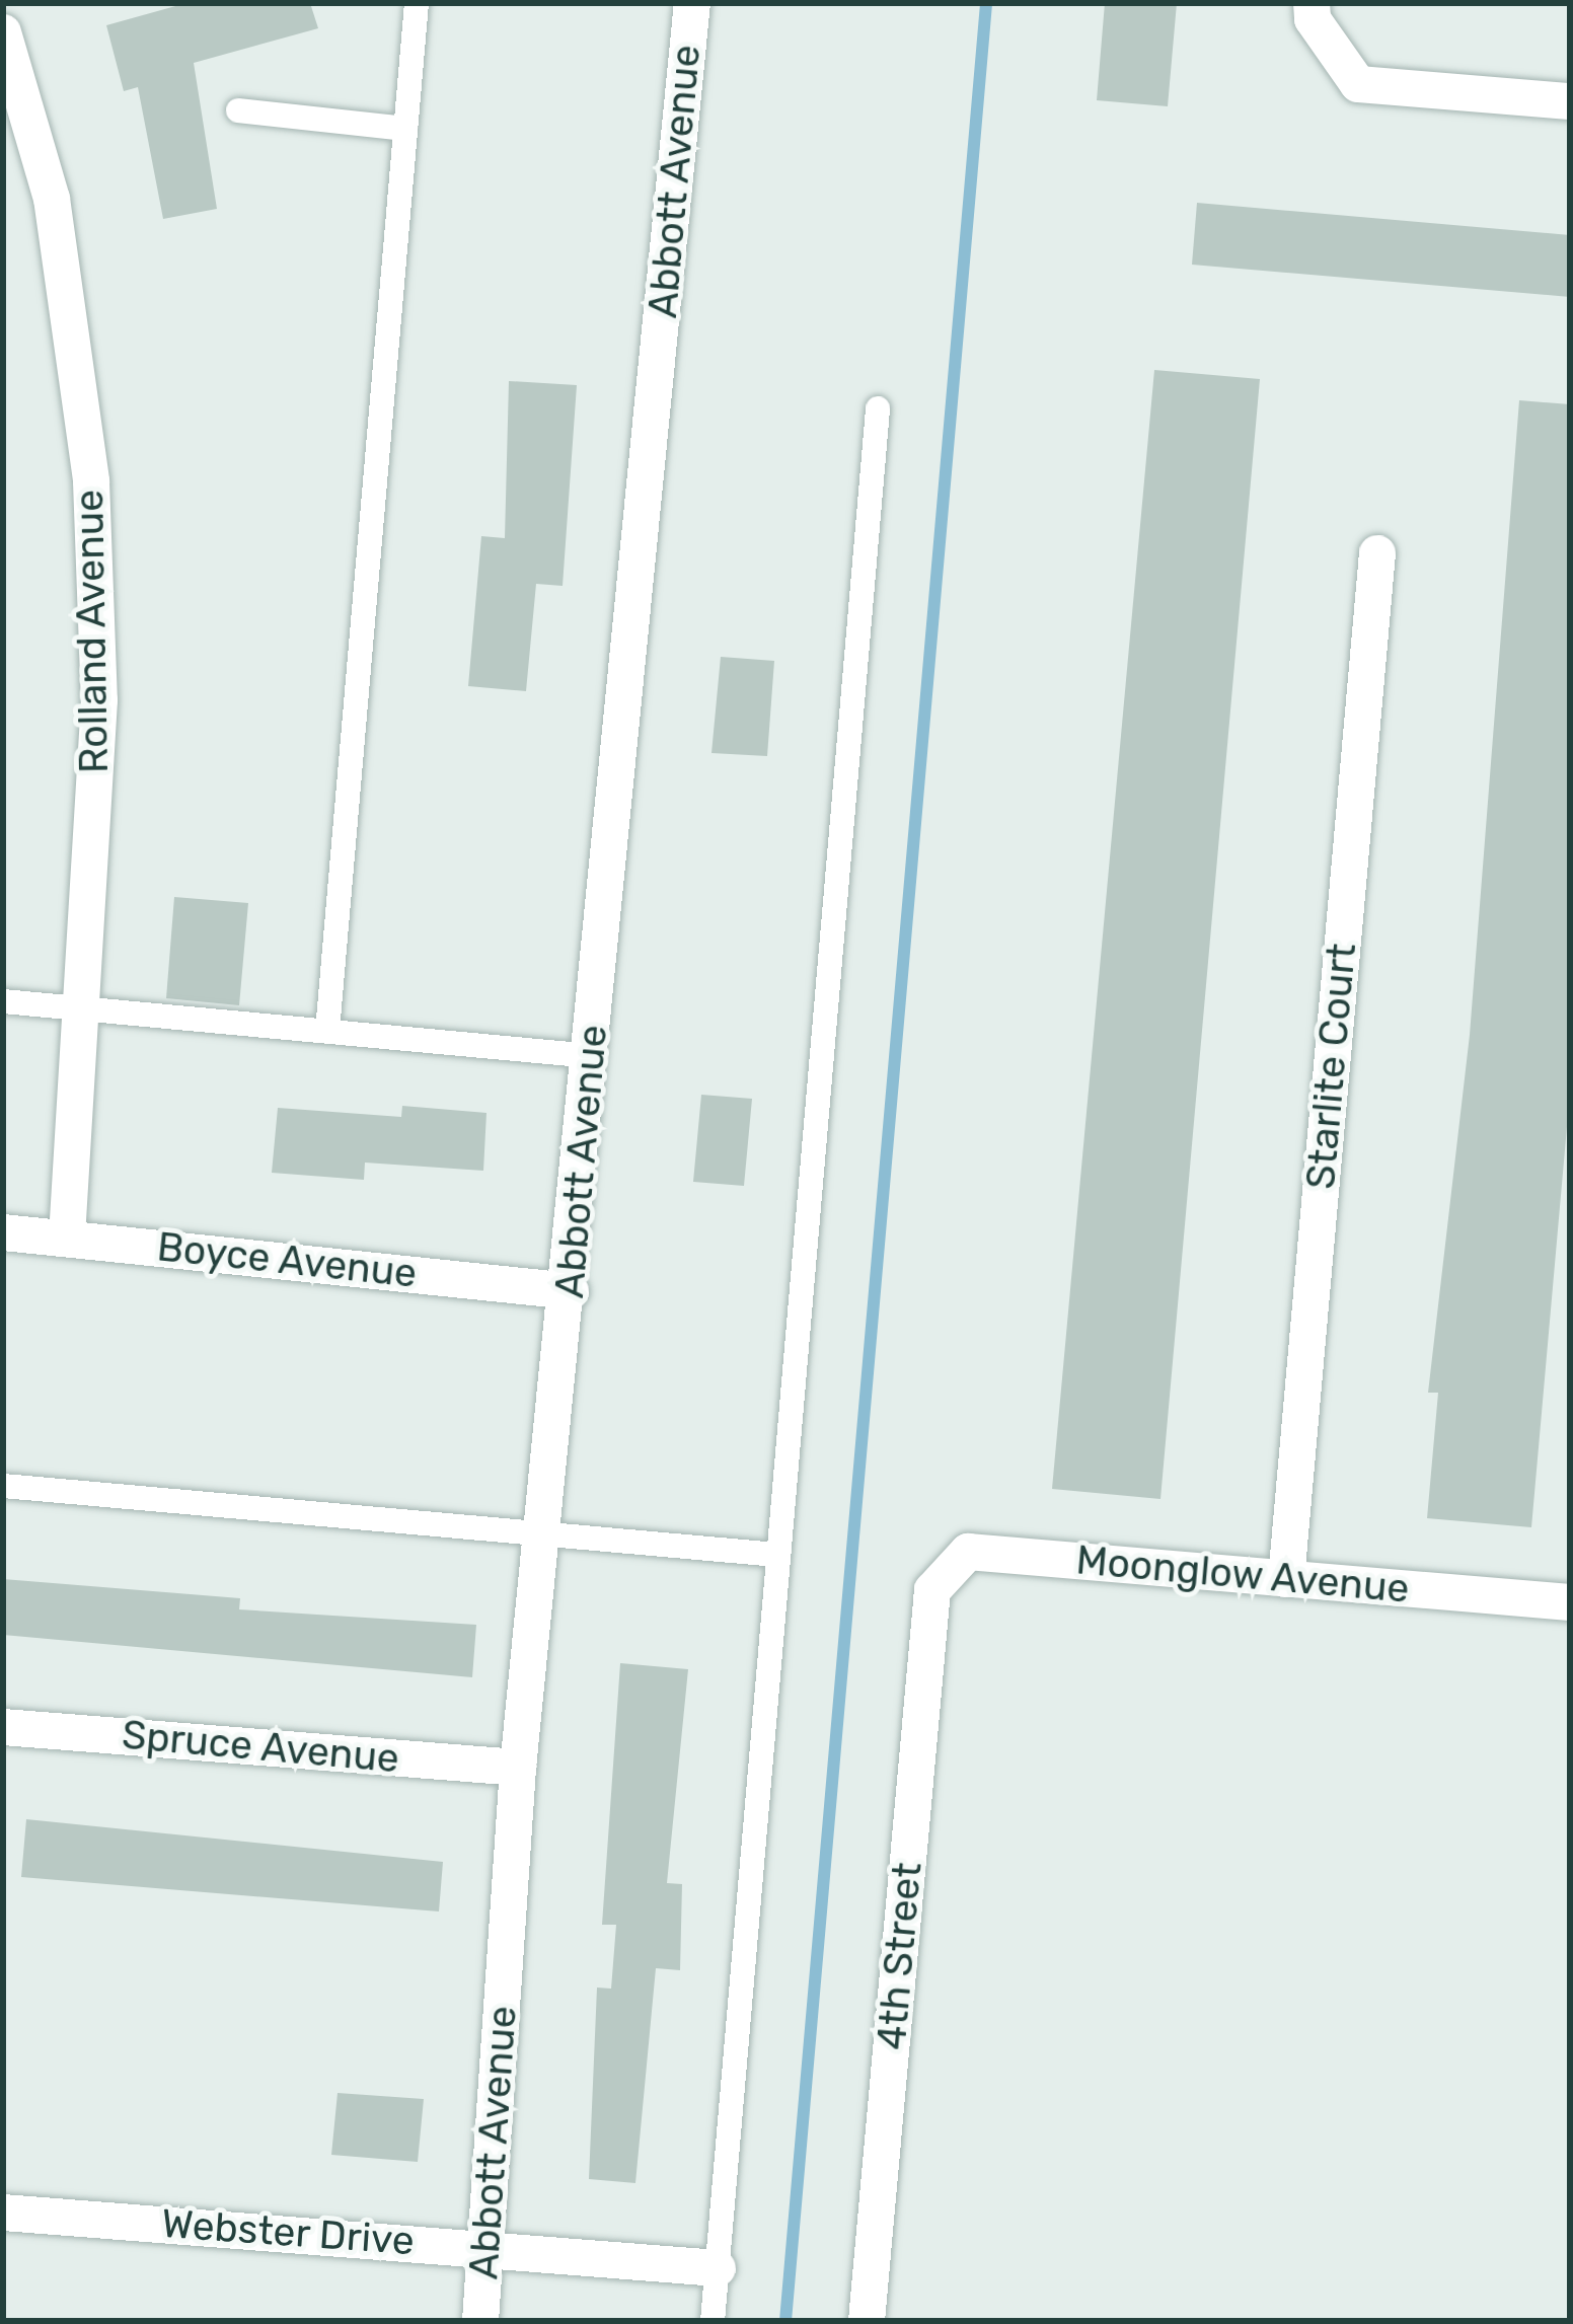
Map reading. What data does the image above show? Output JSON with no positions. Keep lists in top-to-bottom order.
{
  "streets": {
    "street": [
      "Abbott Avenue",
      "Rolland Avenue",
      "Starlite Court",
      "Boyce Avenue",
      "Moonglow Avenue",
      "Spruce Avenue",
      "4th Street",
      "Webster Drive"
    ]
  },
  "crossings": [
    ["Abbott Avenue", "Boyce Avenue"],
    ["Abbott Avenue", "Spruce Avenue"],
    ["Abbott Avenue", "Webster Drive"],
    ["Rolland Avenue", "Boyce Avenue"],
    ["Starlite Court", "Moonglow Avenue"],
    ["Moonglow Avenue", "4th Street"]
  ]
}
